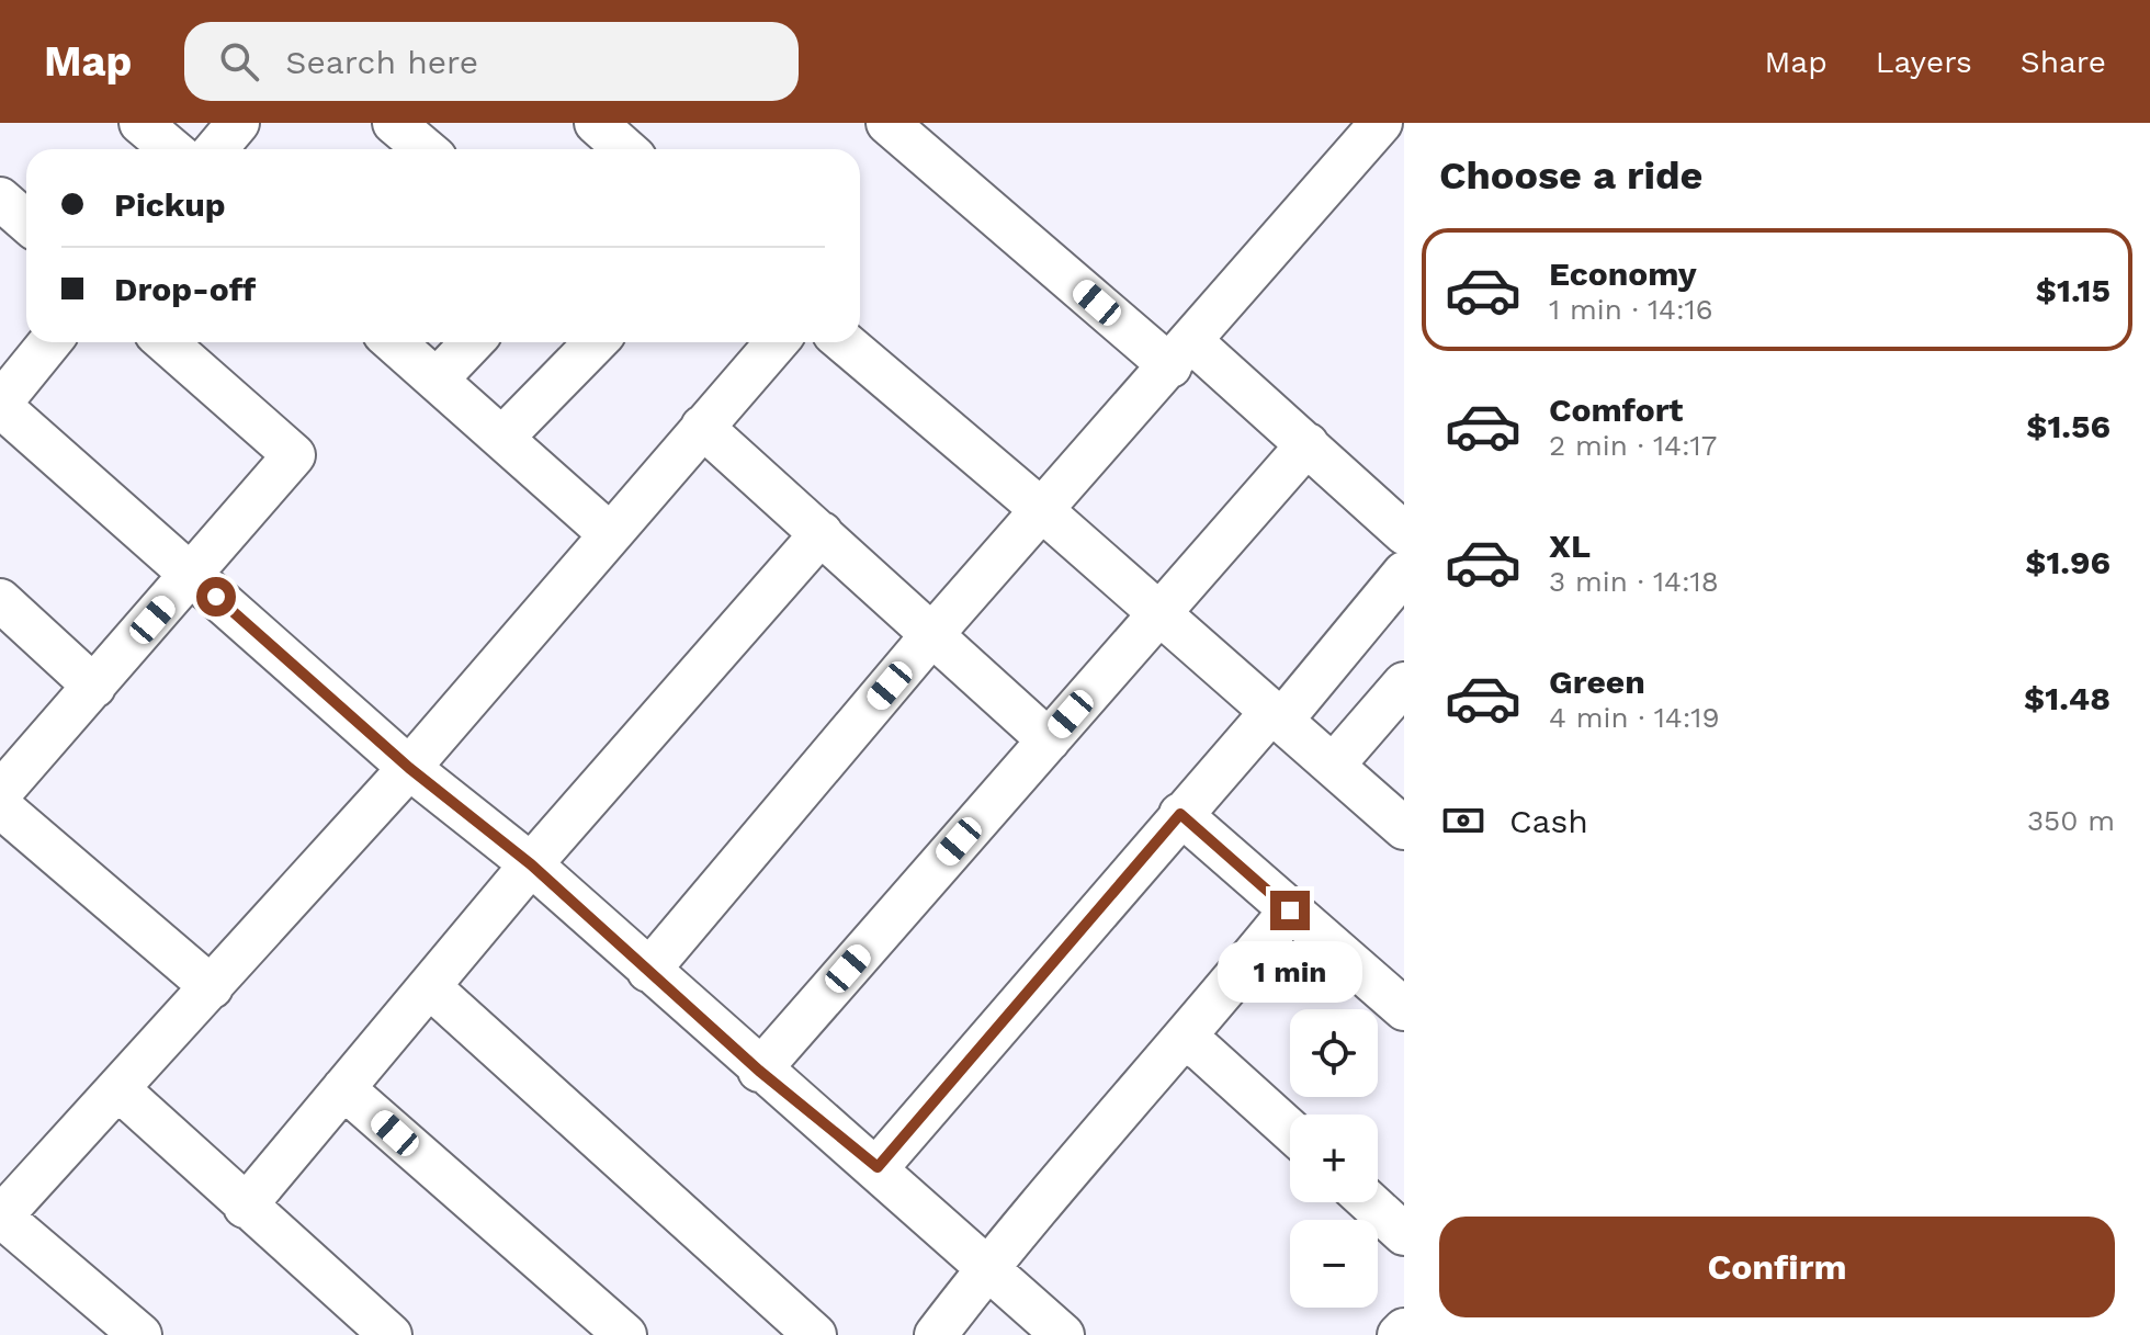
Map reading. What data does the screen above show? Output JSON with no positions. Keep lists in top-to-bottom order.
{
  "page": {
    "header": "Map",
    "search": "Search here",
    "nav": ["Map", "Layers", "Share"],
    "heading": "Choose a ride",
    "banner": ["Pickup", "Drop-off"],
    "list": [
      {
        "name": "Economy",
        "note": "1 min · 14:16",
        "value": "$1.15"
      },
      {
        "name": "Comfort",
        "note": "2 min · 14:17",
        "value": "$1.56"
      },
      {
        "name": "XL",
        "note": "3 min · 14:18",
        "value": "$1.96"
      },
      {
        "name": "Green",
        "note": "4 min · 14:19",
        "value": "$1.48"
      }
    ],
    "pay": ["Cash", "350 m"],
    "bubble": "1 min",
    "map_buttons": ["+", "−"],
    "buttons": "Confirm"
  }
}
